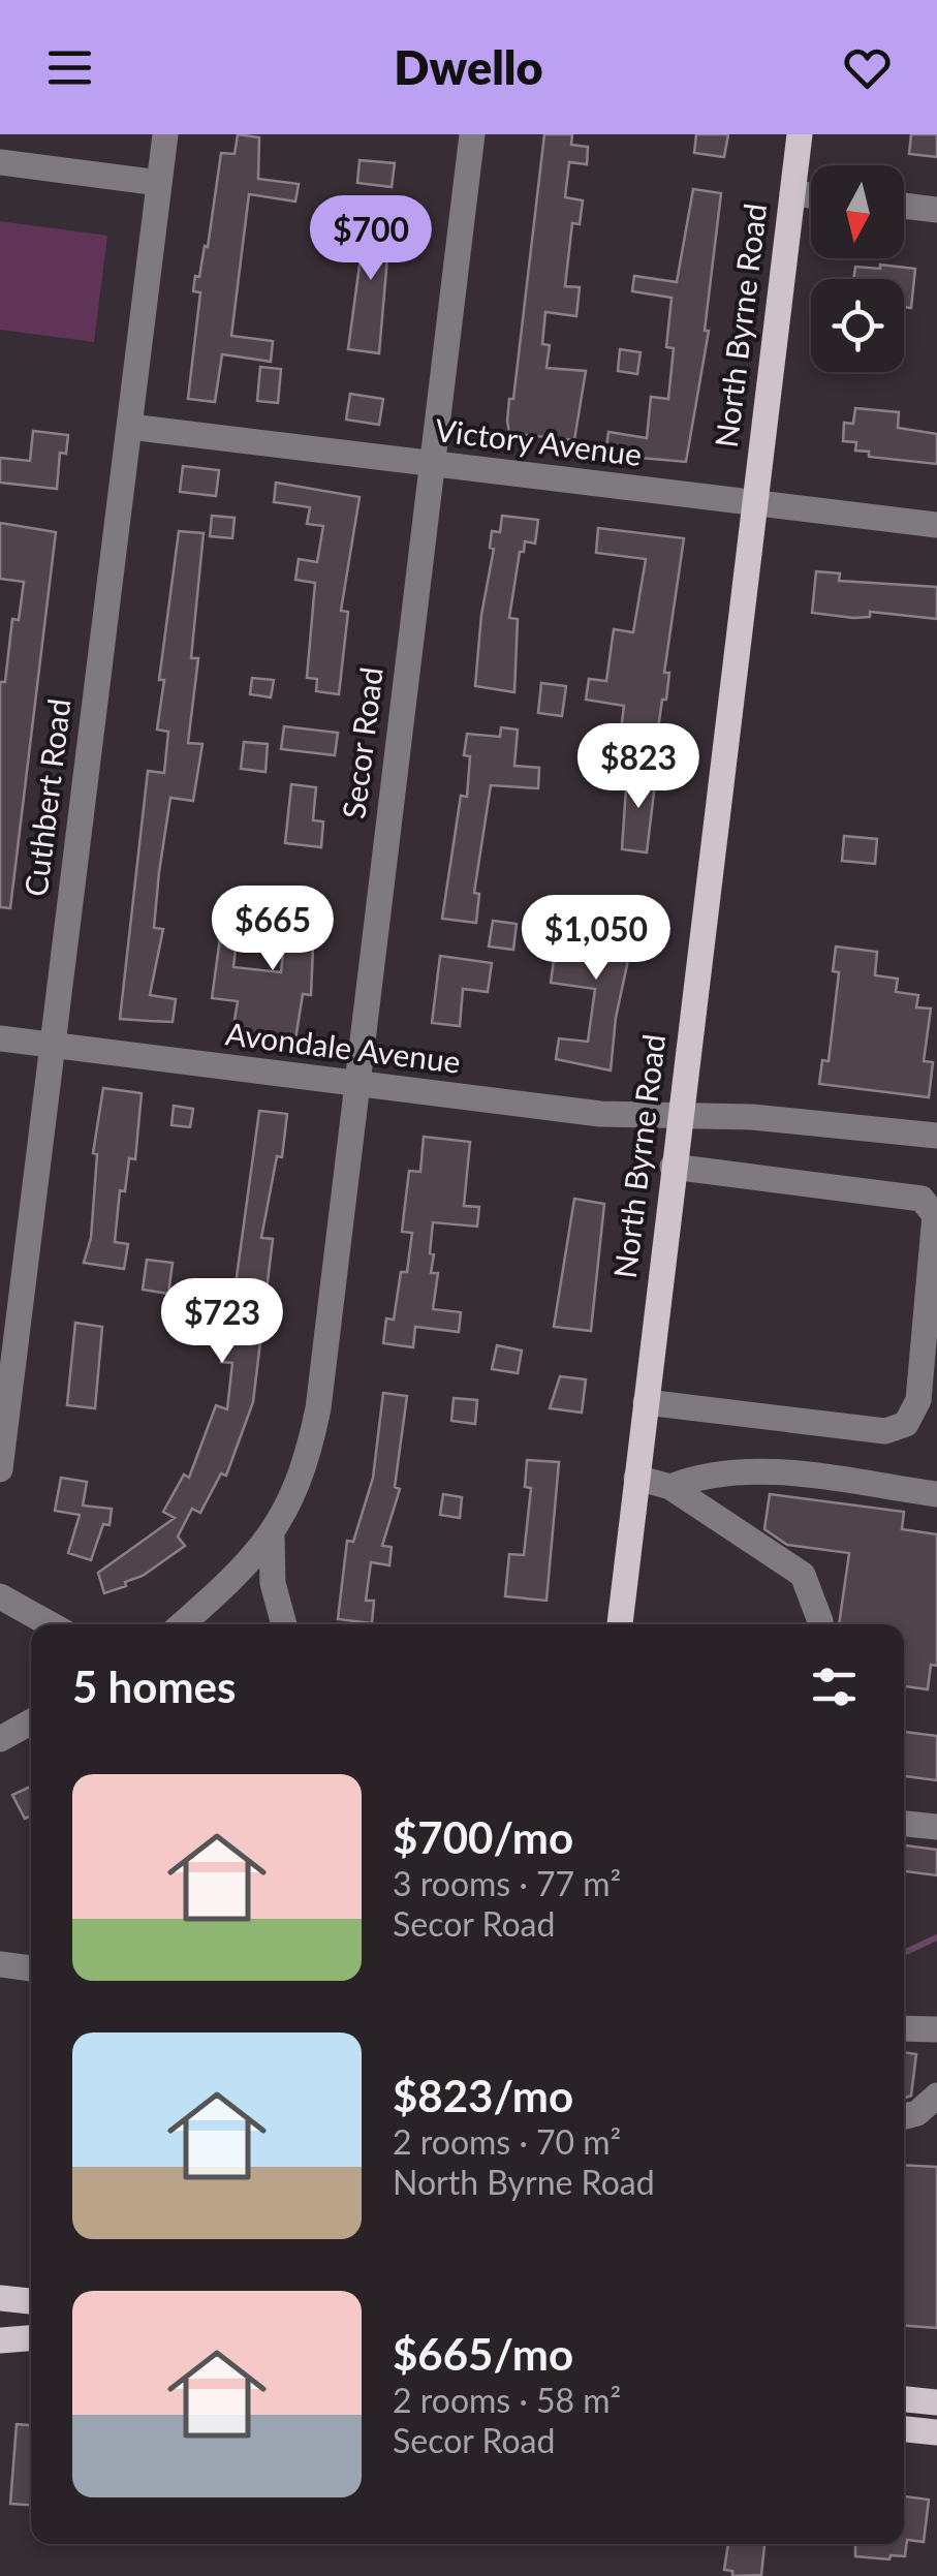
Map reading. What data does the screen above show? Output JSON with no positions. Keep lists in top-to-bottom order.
{
  "streets": {
    "main road": ["North Byrne Road"],
    "street": [
      "Victory Avenue",
      "Secor Road",
      "Cuthbert Road",
      "Avondale Avenue"
    ]
  },
  "crossings": [
    ["North Byrne Road", "Victory Avenue"],
    ["North Byrne Road", "Avondale Avenue"],
    ["Victory Avenue", "Secor Road"],
    ["Victory Avenue", "Cuthbert Road"],
    ["Secor Road", "Avondale Avenue"],
    ["Cuthbert Road", "Avondale Avenue"]
  ],
  "north": "bottom",
  "page": {
    "header": "Dwello",
    "price": [
      "$700",
      "$823",
      "$665",
      "$1,050",
      "$723"
    ],
    "heading": "5 homes",
    "list": [
      {
        "name": "$700/mo",
        "note": "3 rooms · 77 m² · Secor Road"
      },
      {
        "name": "$823/mo",
        "note": "2 rooms · 70 m² · North Byrne Road"
      },
      {
        "name": "$665/mo",
        "note": "2 rooms · 58 m² · Secor Road"
      }
    ]
  }
}
